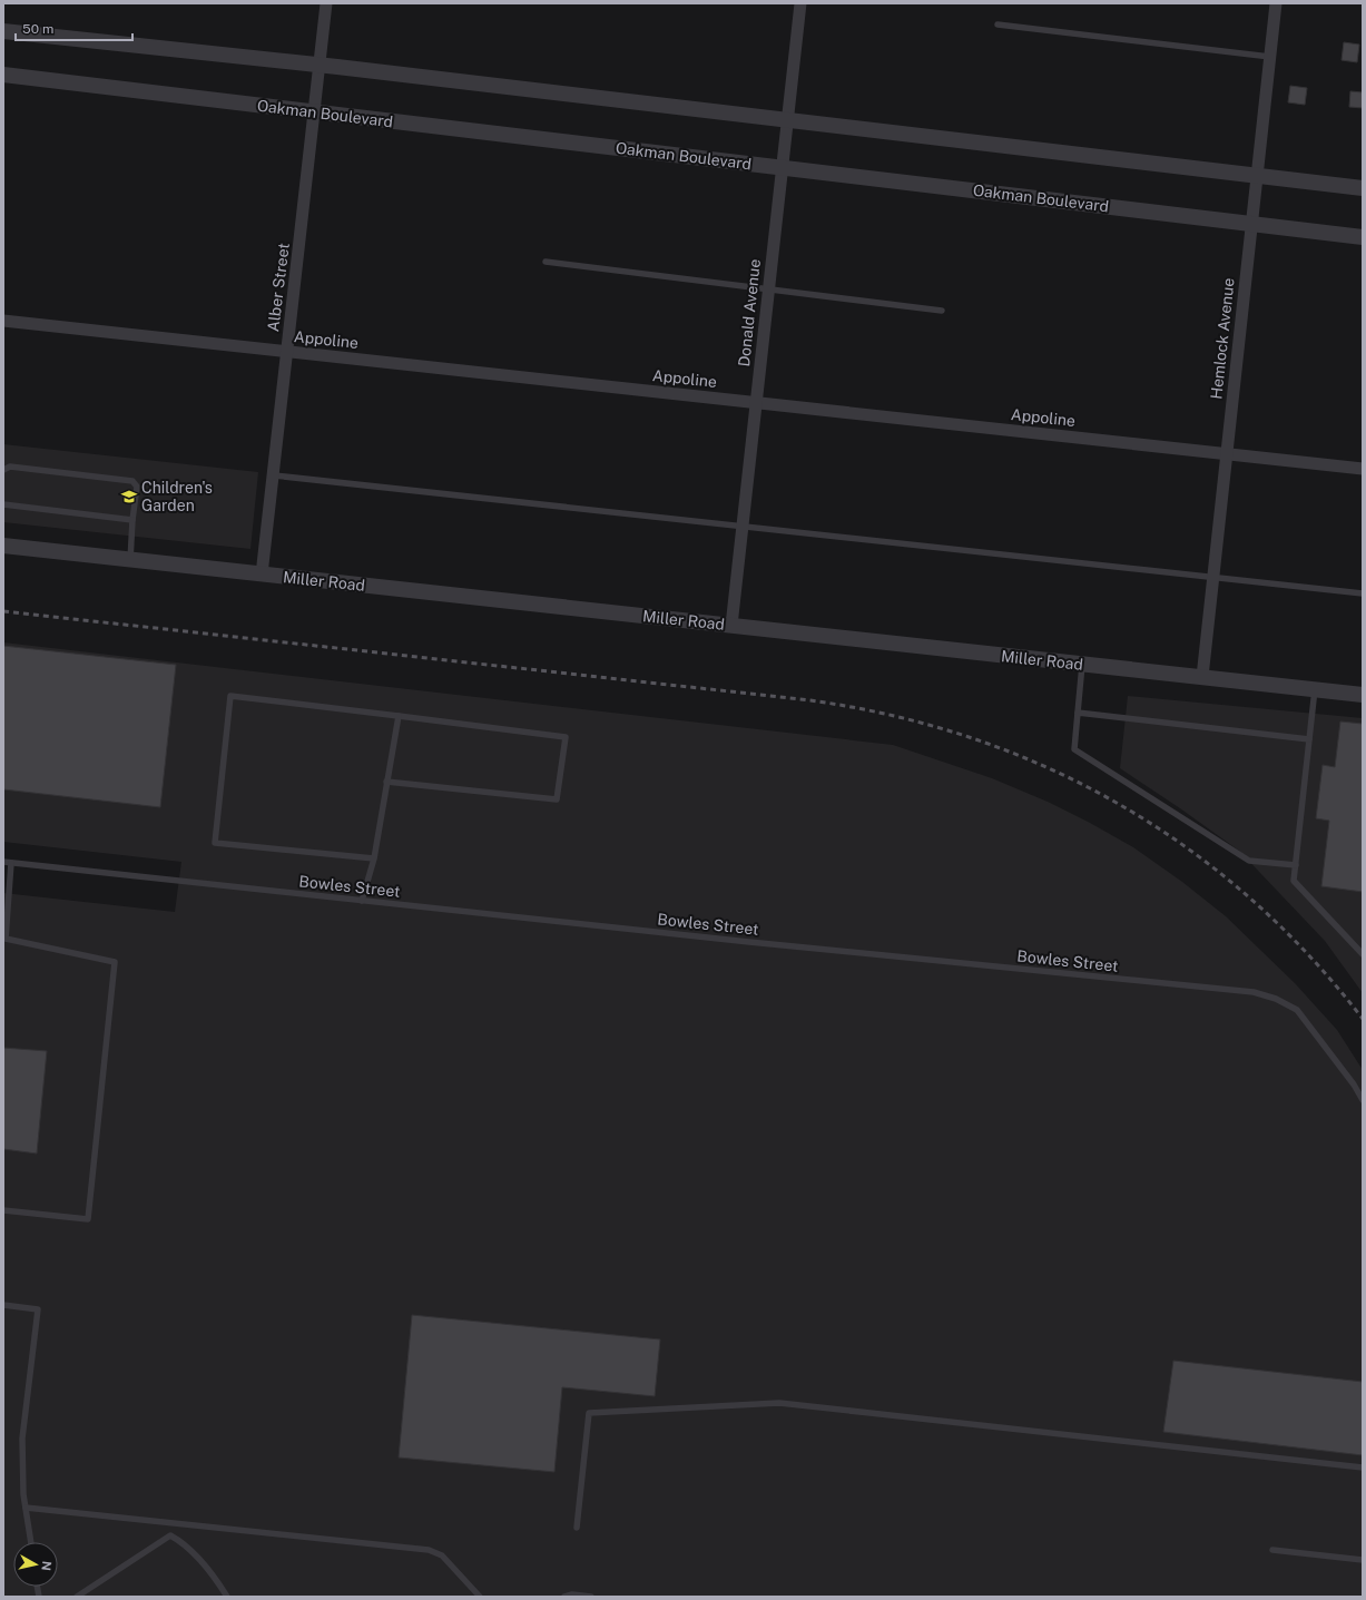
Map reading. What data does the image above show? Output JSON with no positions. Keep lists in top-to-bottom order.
{
  "streets": {
    "street": [
      "Oakman Boulevard",
      "Alber Street",
      "Donald Avenue",
      "Hemlock Avenue",
      "Appoline",
      "Miller Road"
    ],
    "lane": ["Bowles Street"]
  },
  "crossings": [
    ["Oakman Boulevard", "Alber Street"],
    ["Oakman Boulevard", "Donald Avenue"],
    ["Oakman Boulevard", "Hemlock Avenue"],
    ["Alber Street", "Appoline"],
    ["Alber Street", "Miller Road"],
    ["Donald Avenue", "Appoline"],
    ["Donald Avenue", "Miller Road"],
    ["Hemlock Avenue", "Appoline"],
    ["Hemlock Avenue", "Miller Road"]
  ],
  "places": {
    "school or university": ["Children's Garden"]
  },
  "scale_bar": "50 m",
  "north": "right"
}
